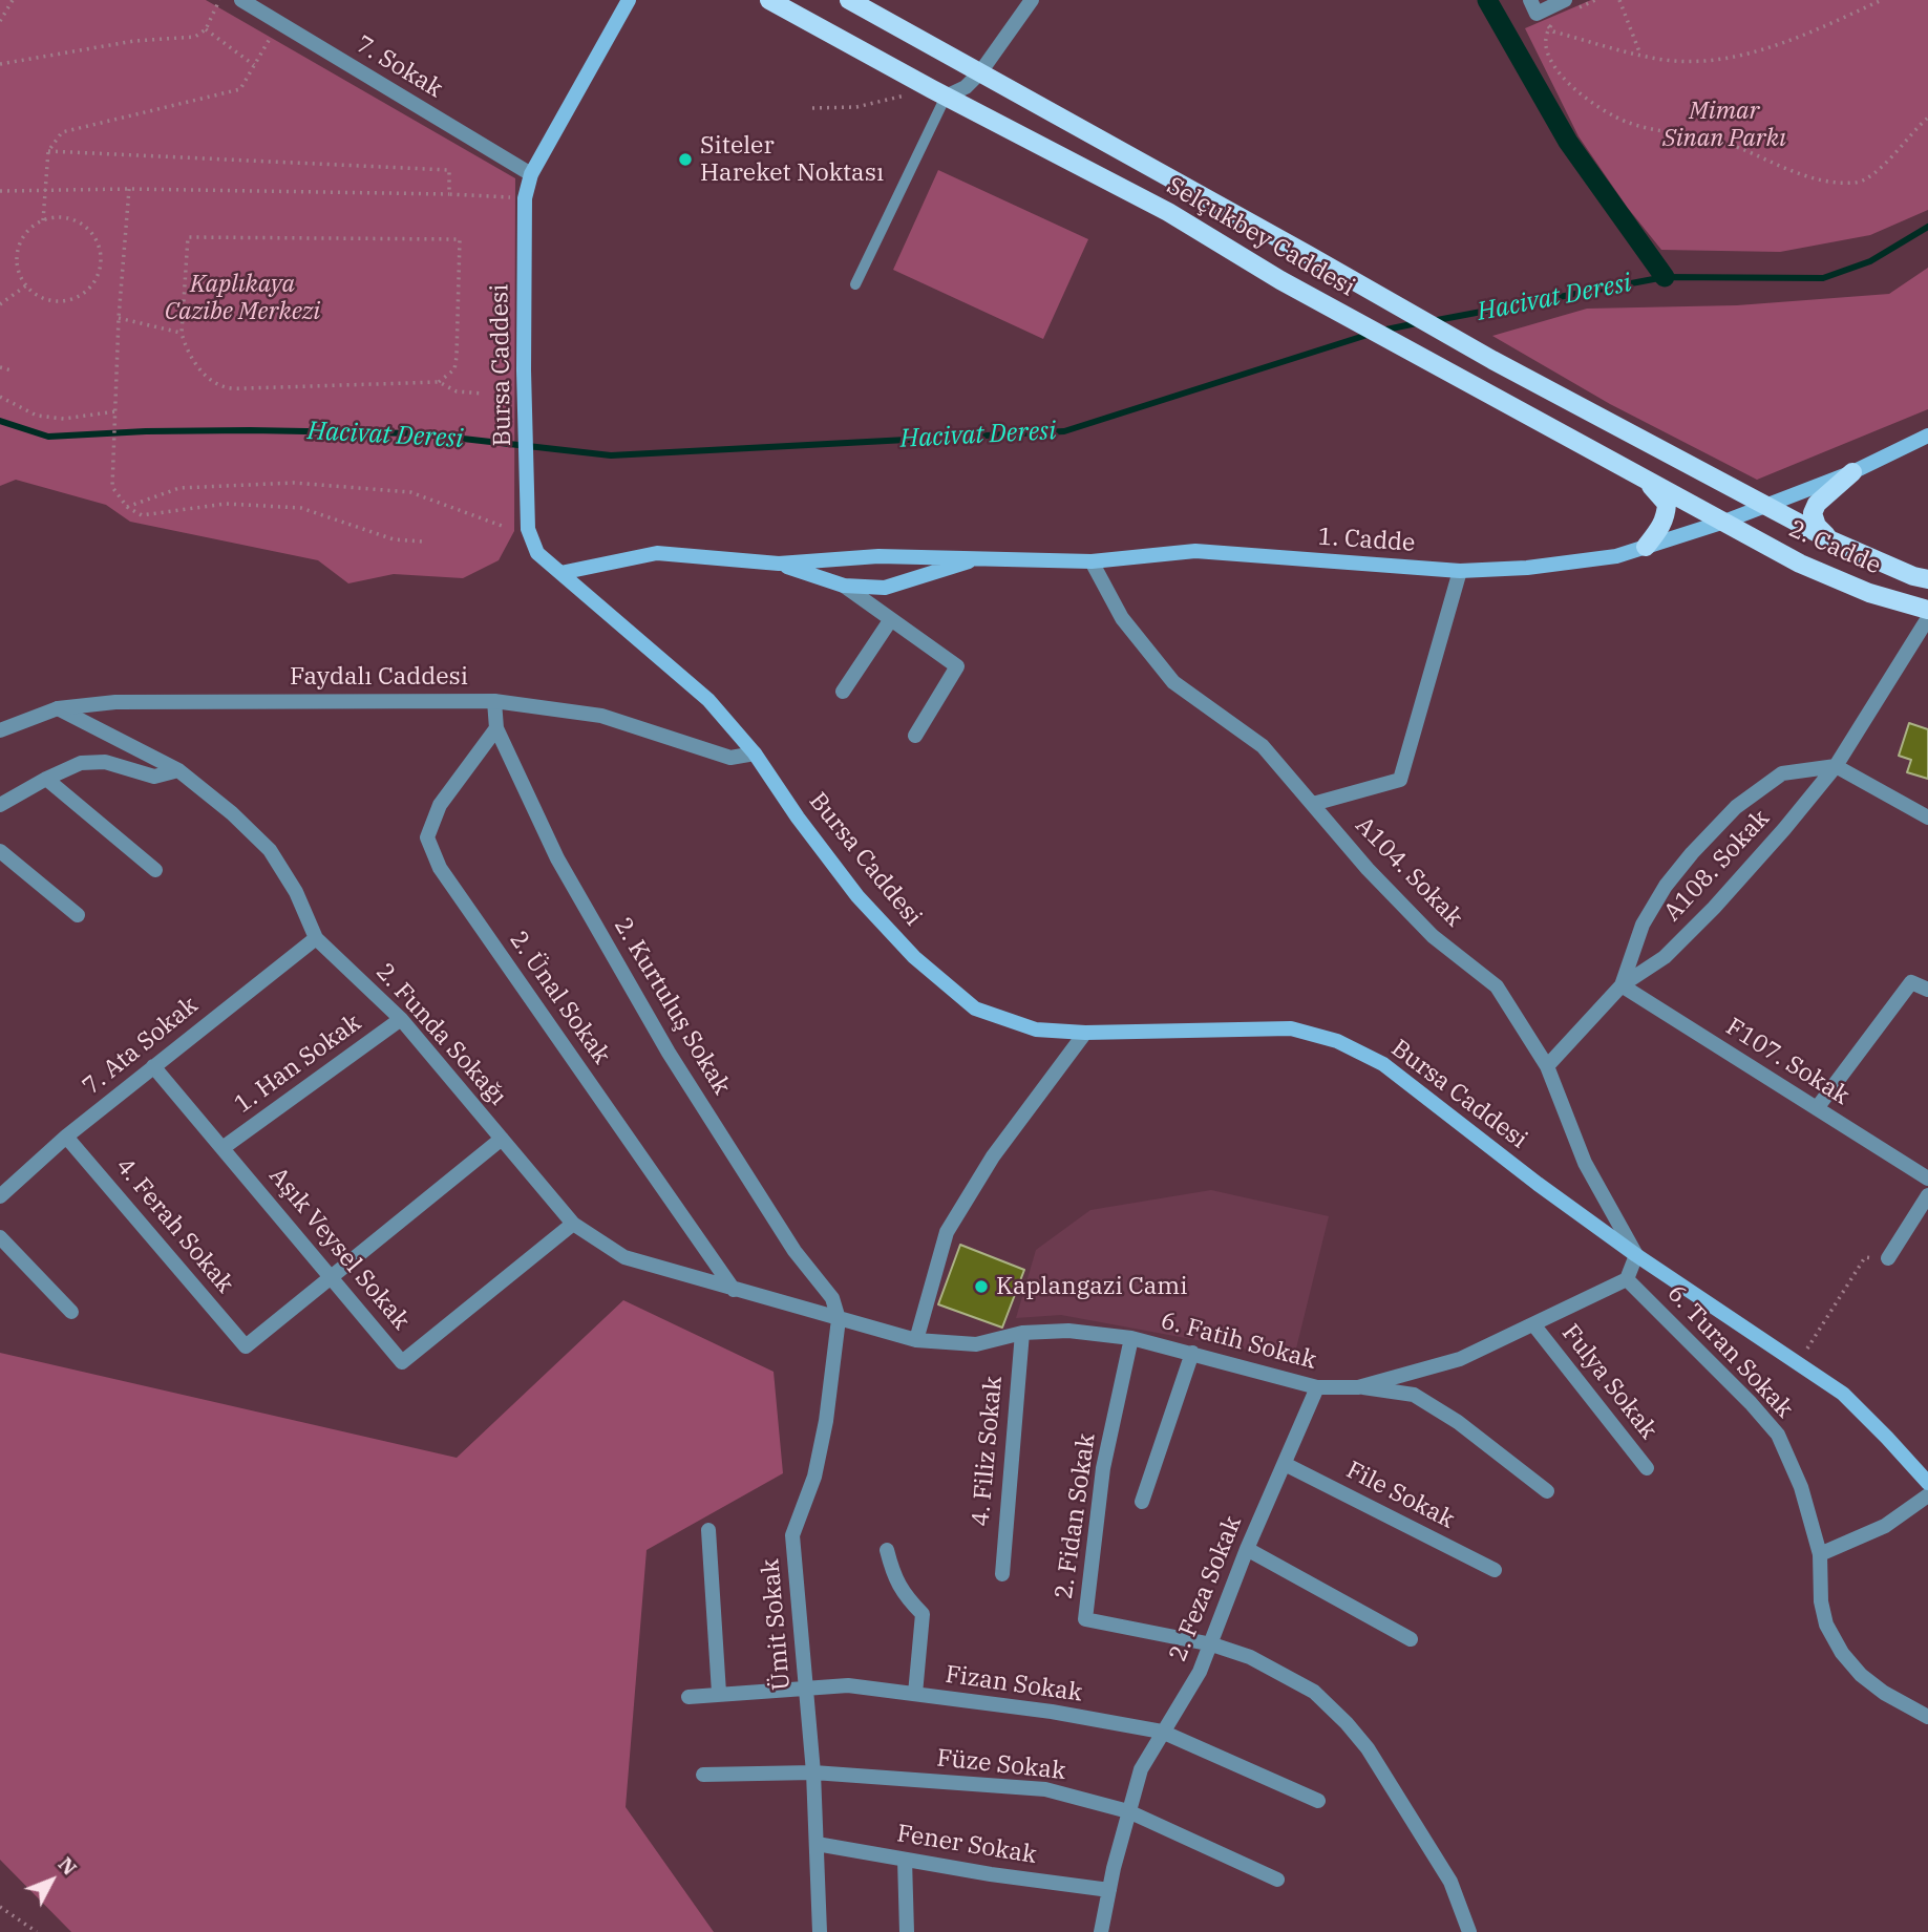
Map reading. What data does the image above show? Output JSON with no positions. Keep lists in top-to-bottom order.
{
  "streets": {
    "main road": [
      "Selçukbey Caddesi",
      "Bursa Caddesi",
      "1. Cadde",
      "2. Cadde"
    ],
    "street": [
      "7. Sokak",
      "Faydalı Caddesi",
      "A108. Sokak",
      "A104. Sokak",
      "2. Ünal Sokak",
      "2. Kurtuluş Sokak",
      "2. Funda Sokağı",
      "7. Ata Sokak",
      "F107. Sokak",
      "1. Han Sokak",
      "4. Ferah Sokak",
      "Aşık Veysel Sokak",
      "6. Fatih Sokak",
      "6. Turan Sokak",
      "Fulya Sokak",
      "4. Filiz Sokak",
      "File Sokak",
      "2. Fidan Sokak",
      "2. Feza Sokak",
      "Ümit Sokak",
      "Fizan Sokak",
      "Füze Sokak",
      "Fener Sokak"
    ]
  },
  "crossings": [
    ["7. Sokak", "Bursa Caddesi"],
    ["Selçukbey Caddesi", "1. Cadde"],
    ["Selçukbey Caddesi", "2. Cadde"],
    ["Bursa Caddesi", "Faydalı Caddesi"],
    ["Bursa Caddesi", "A104. Sokak"],
    ["1. Cadde", "2. Cadde"],
    ["1. Cadde", "A104. Sokak"],
    ["Faydalı Caddesi", "2. Kurtuluş Sokak"],
    ["Faydalı Caddesi", "2. Funda Sokağı"],
    ["A108. Sokak", "A104. Sokak"],
    ["A108. Sokak", "F107. Sokak"],
    ["2. Ünal Sokak", "2. Kurtuluş Sokak"],
    ["2. Ünal Sokak", "2. Funda Sokağı"],
    ["2. Kurtuluş Sokak", "2. Funda Sokağı"],
    ["2. Kurtuluş Sokak", "6. Fatih Sokak"],
    ["2. Kurtuluş Sokak", "Ümit Sokak"],
    ["2. Funda Sokağı", "7. Ata Sokak"],
    ["2. Funda Sokağı", "1. Han Sokak"],
    ["2. Funda Sokağı", "Aşık Veysel Sokak"],
    ["2. Funda Sokağı", "6. Fatih Sokak"],
    ["2. Funda Sokağı", "Ümit Sokak"],
    ["7. Ata Sokak", "4. Ferah Sokak"],
    ["7. Ata Sokak", "Aşık Veysel Sokak"],
    ["1. Han Sokak", "Aşık Veysel Sokak"],
    ["4. Ferah Sokak", "Aşık Veysel Sokak"],
    ["6. Fatih Sokak", "6. Turan Sokak"],
    ["6. Fatih Sokak", "Fulya Sokak"],
    ["6. Fatih Sokak", "4. Filiz Sokak"],
    ["6. Fatih Sokak", "2. Fidan Sokak"],
    ["6. Fatih Sokak", "2. Feza Sokak"],
    ["6. Fatih Sokak", "Ümit Sokak"],
    ["File Sokak", "2. Feza Sokak"],
    ["2. Fidan Sokak", "2. Feza Sokak"],
    ["2. Feza Sokak", "Fizan Sokak"],
    ["2. Feza Sokak", "Füze Sokak"],
    ["2. Feza Sokak", "Fener Sokak"],
    ["Ümit Sokak", "Fizan Sokak"],
    ["Ümit Sokak", "Füze Sokak"],
    ["Ümit Sokak", "Fener Sokak"]
  ],
  "water": ["Hacivat Deresi"],
  "parks": ["Mimar Sinan Parkı", "Kaplıkaya Cazibe Merkezi"],
  "places": ["Siteler Hareket Noktası", "Kaplangazi Cami"],
  "north": "top right"
}
